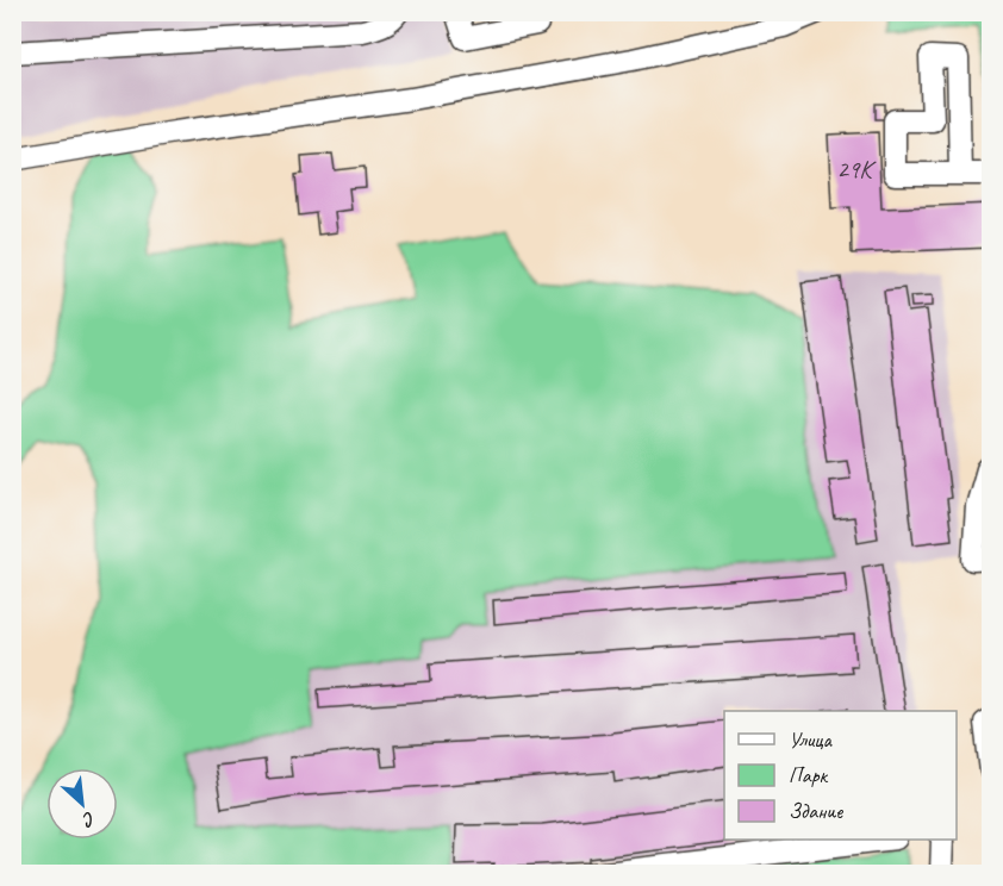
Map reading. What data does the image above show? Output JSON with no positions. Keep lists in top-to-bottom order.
{
  "house_numbers": ["29К"],
  "legend": ["Улица", "Парк", "Здание"],
  "north": "bottom right"
}
